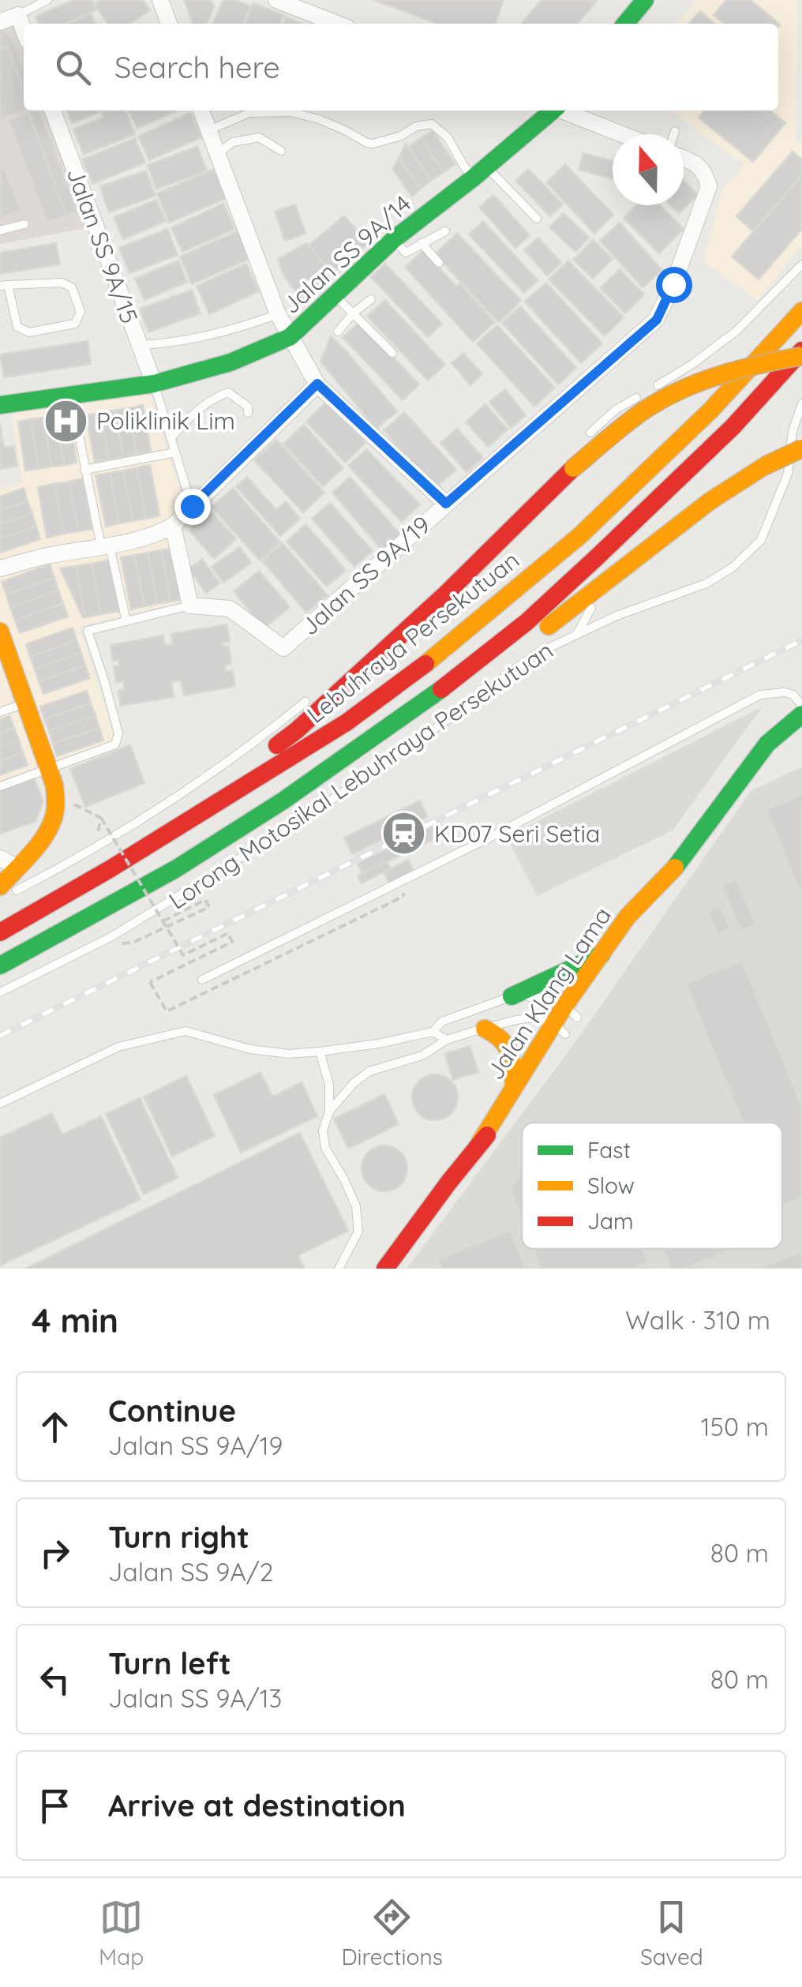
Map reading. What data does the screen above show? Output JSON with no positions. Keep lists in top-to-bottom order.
{
  "streets": {
    "main road": ["Jalan SS 9A/14", "Lebuhraya Persekutuan", "Jalan Klang Lama"],
    "street": ["Jalan SS 9A/15", "Jalan SS 9A/19"],
    "lane": ["Lorong Motosikal Lebuhraya Persekutuan"]
  },
  "crossings": [
    ["Jalan SS 9A/15", "Jalan SS 9A/14"]
  ],
  "places": {
    "hospital": ["Poliklinik Lim"],
    "station": ["KD07 Seri Setia"]
  },
  "legend": ["Fast", "Slow", "Jam"],
  "north": "top",
  "page": {
    "search": "Search here",
    "heading": ["4 min", "Walk · 310 m"],
    "list": [
      ["Continue", "Jalan SS 9A/19", "150 m"],
      ["Turn right", "Jalan SS 9A/2", "80 m"],
      ["Turn left", "Jalan SS 9A/13", "80 m"],
      "Arrive at destination"
    ],
    "nav": ["Map", "Directions", "Saved"]
  }
}
